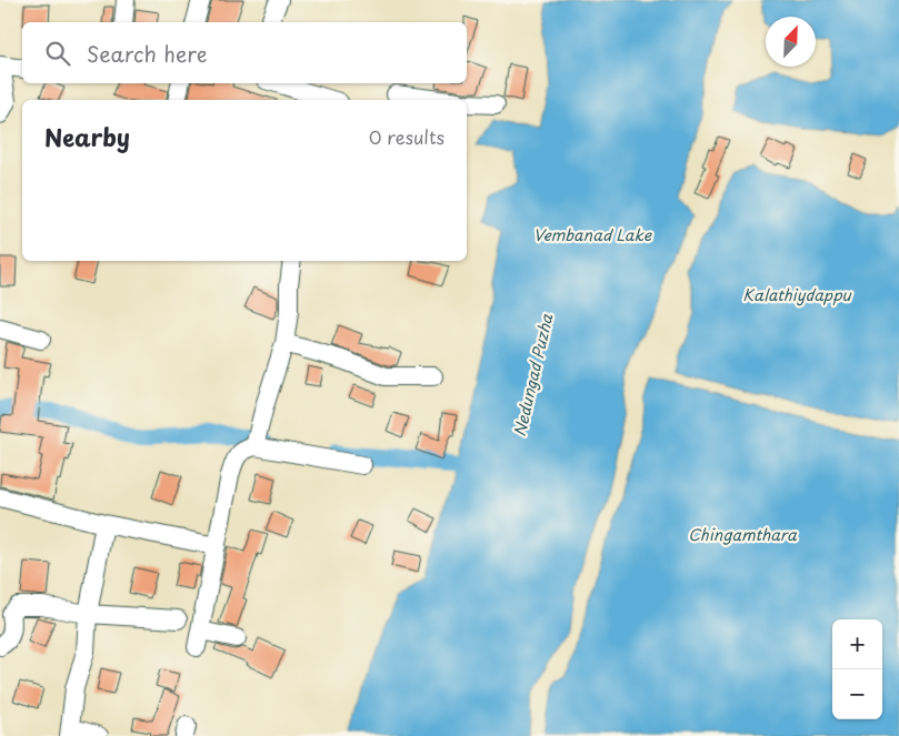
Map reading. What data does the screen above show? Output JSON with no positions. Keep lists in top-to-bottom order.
{
  "water": [
    "Vembanad Lake",
    "Kalathiydappu",
    "Nedungad Puzha",
    "Chingamthara"
  ],
  "north": "top right",
  "page": {
    "search": "Search here",
    "heading": ["Nearby", "0 results"],
    "map_buttons": ["+", "−"]
  }
}
